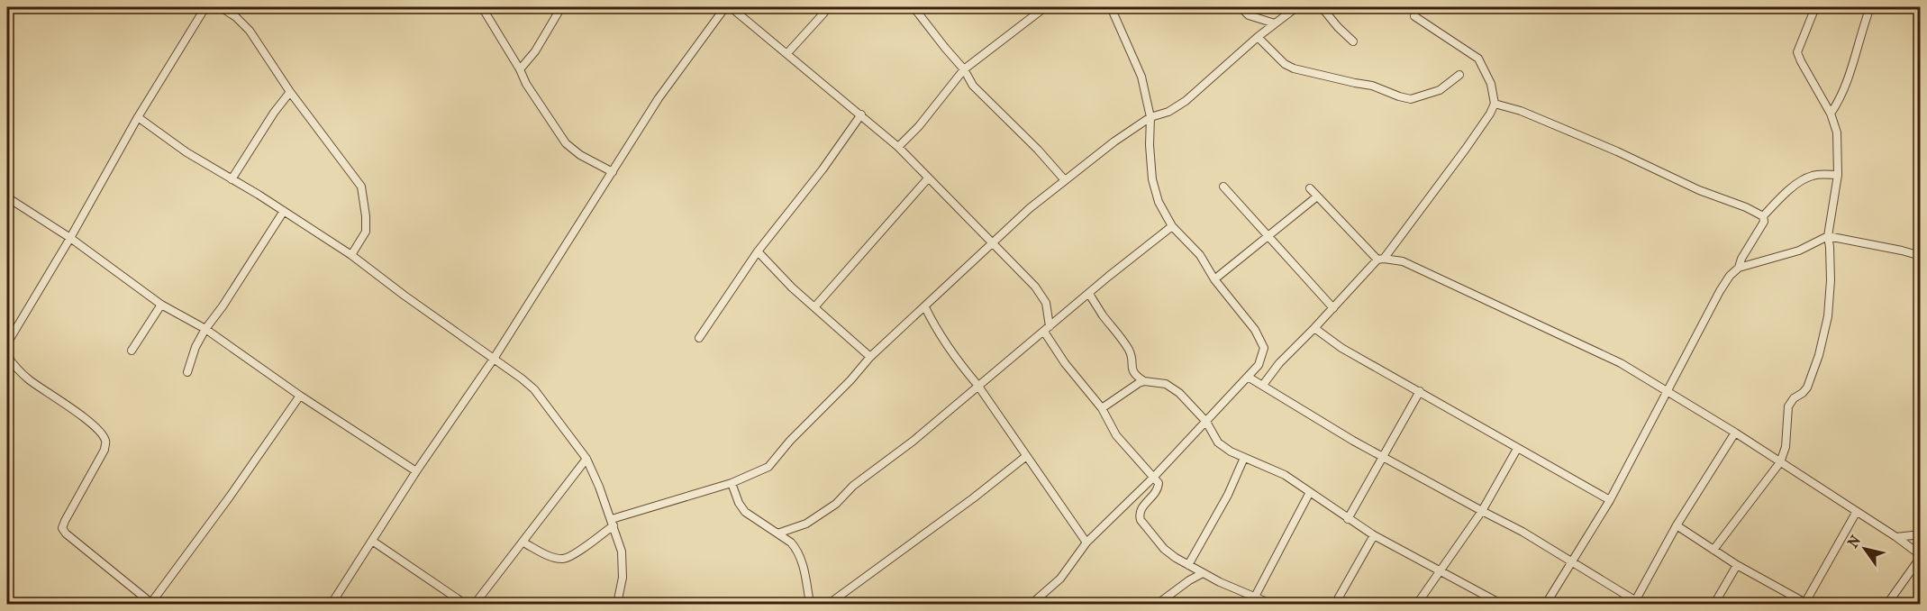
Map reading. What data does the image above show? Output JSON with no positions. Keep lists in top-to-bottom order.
{
  "north": "top left"
}
